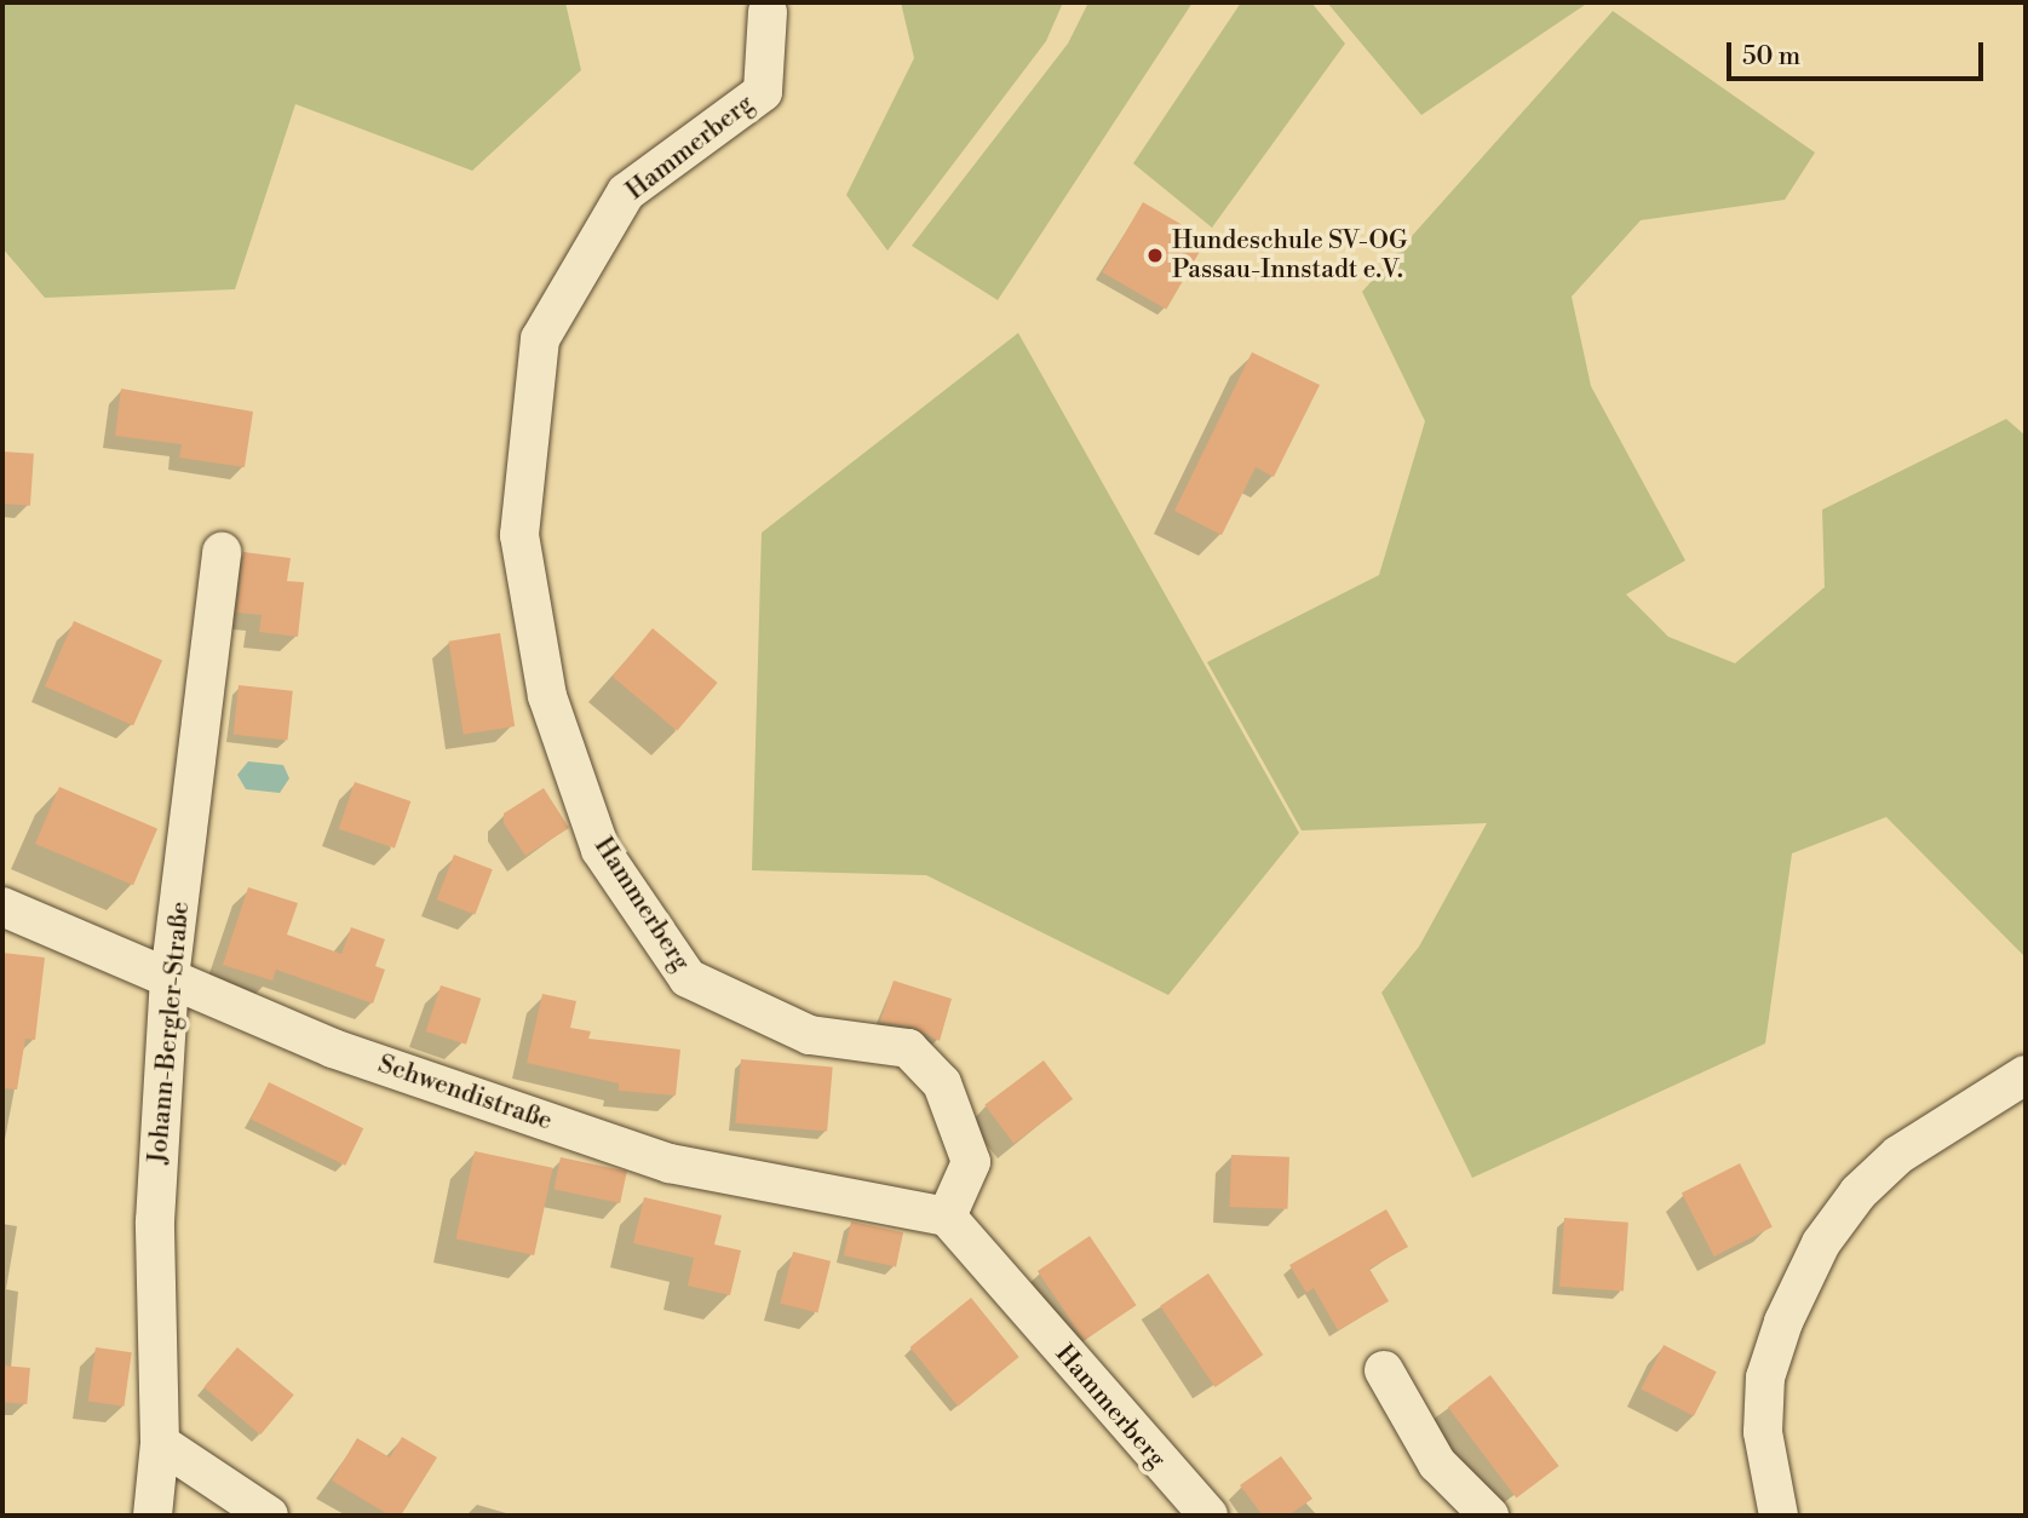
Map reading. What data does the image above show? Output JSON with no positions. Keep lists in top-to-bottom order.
{
  "streets": {
    "street": ["Hammerberg", "Johann-Bergler-Straße", "Schwendistraße"]
  },
  "crossings": [
    ["Hammerberg", "Schwendistraße"],
    ["Johann-Bergler-Straße", "Schwendistraße"]
  ],
  "places": ["Hundeschule SV-OG Passau-Innstadt e.V."],
  "scale_bar": "50 m"
}
